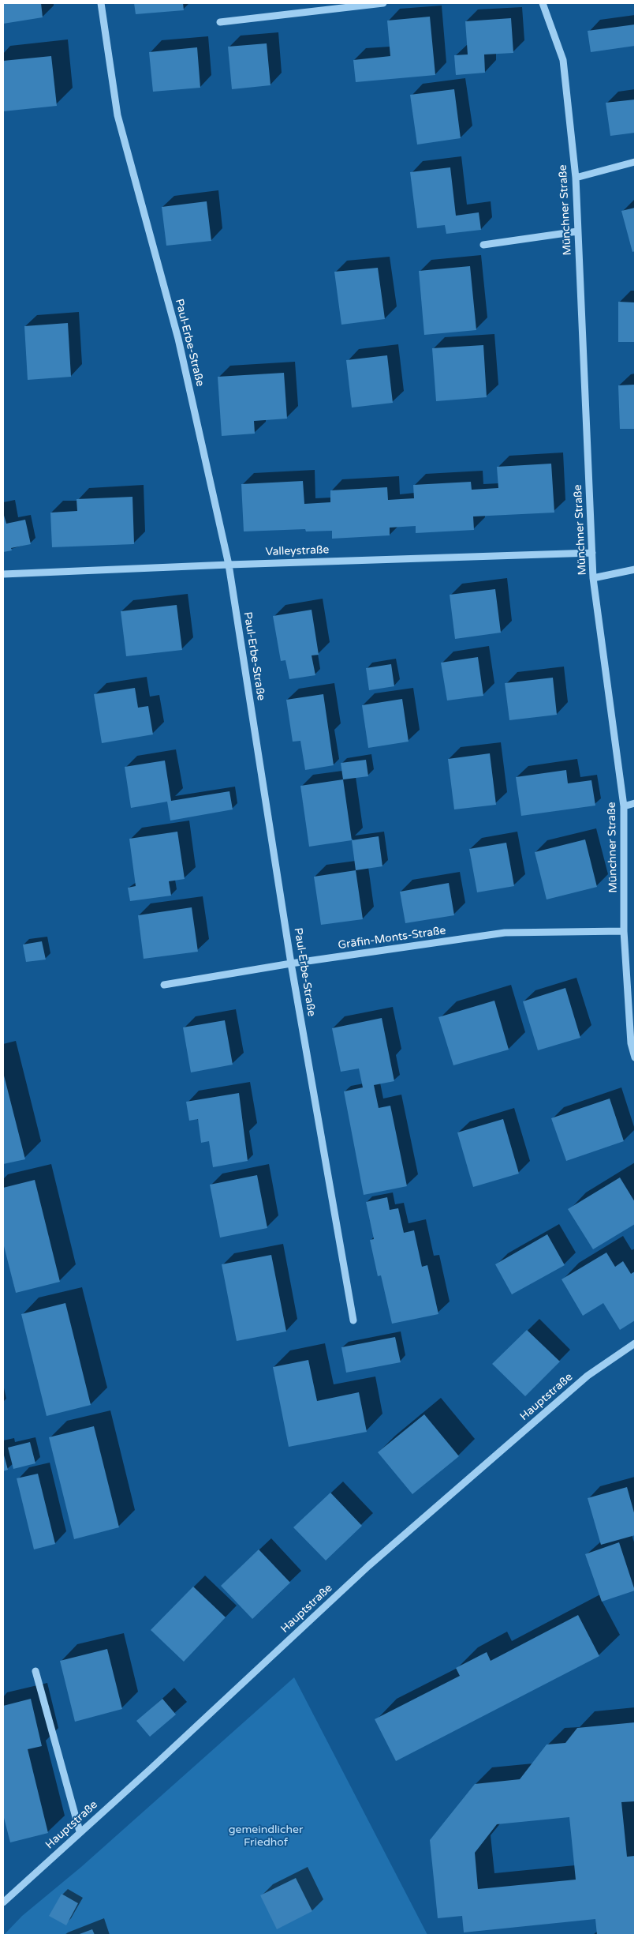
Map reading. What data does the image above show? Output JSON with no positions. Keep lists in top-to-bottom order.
{
  "streets": {
    "street": [
      "Münchner Straße",
      "Paul-Erbe-Straße",
      "Valleystraße",
      "Gräfin-Monts-Straße",
      "Hauptstraße"
    ]
  },
  "crossings": [
    ["Münchner Straße", "Valleystraße"],
    ["Münchner Straße", "Gräfin-Monts-Straße"],
    ["Paul-Erbe-Straße", "Valleystraße"],
    ["Paul-Erbe-Straße", "Gräfin-Monts-Straße"]
  ],
  "parks": ["gemeindlicher Friedhof"]
}
